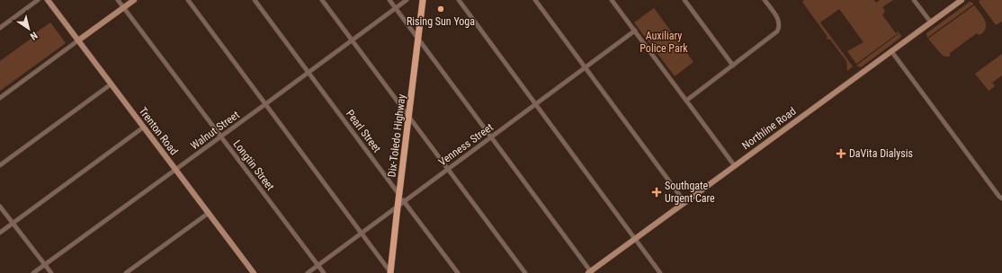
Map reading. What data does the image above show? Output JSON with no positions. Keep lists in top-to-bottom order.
{
  "streets": {
    "main road": ["Northline Road", "Trenton Road", "Dix-Toledo Highway"],
    "street": [
      "Walnut Street",
      "Pearl Street",
      "Venness Street",
      "Longtin Street"
    ]
  },
  "crossings": [
    ["Walnut Street", "Trenton Road"],
    ["Walnut Street", "Pearl Street"],
    ["Walnut Street", "Longtin Street"],
    ["Pearl Street", "Dix-Toledo Highway"],
    ["Pearl Street", "Venness Street"],
    ["Dix-Toledo Highway", "Venness Street"],
    ["Venness Street", "Longtin Street"]
  ],
  "parks": ["Auxiliary Police Park"],
  "places": {
    "other": ["Rising Sun Yoga"],
    "health": ["DaVita Dialysis", "Southgate Urgent Care"]
  },
  "north": "bottom right"
}
